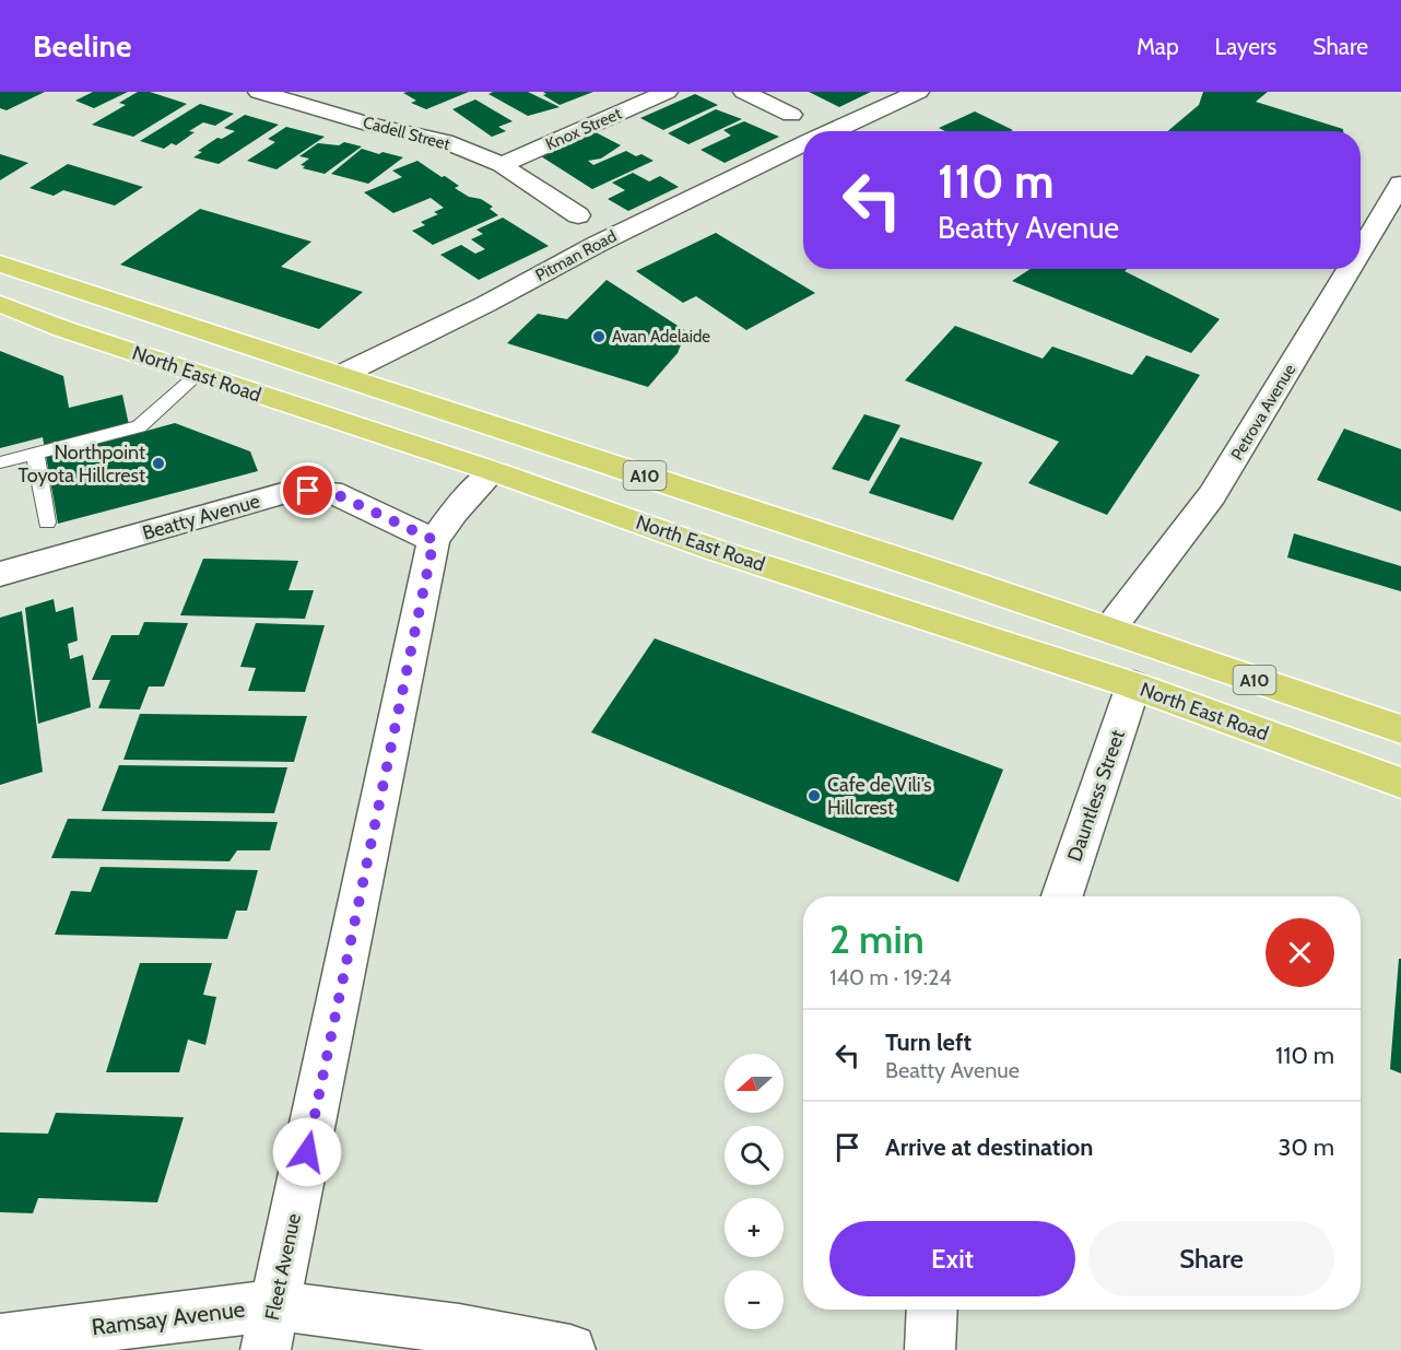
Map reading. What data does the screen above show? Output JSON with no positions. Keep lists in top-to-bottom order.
{
  "streets": {
    "highway": ["North East Road", "A10"],
    "street": [
      "Knox Street",
      "Cadell Street",
      "Pitman Road",
      "Petrova Avenue",
      "Beatty Avenue",
      "Dauntless Street",
      "Fleet Avenue",
      "Ramsay Avenue"
    ]
  },
  "crossings": [
    ["Knox Street", "Cadell Street"],
    ["Pitman Road", "A10"],
    ["North East Road", "Dauntless Street"],
    ["North East Road", "Fleet Avenue"],
    ["Petrova Avenue", "A10"],
    ["Beatty Avenue", "Fleet Avenue"],
    ["Fleet Avenue", "Ramsay Avenue"]
  ],
  "places": ["Avan Adelaide", "Northpoint Toyota Hillcrest", "Cafe de Vili’s Hillcrest"],
  "north": "left",
  "page": {
    "header": "Beeline",
    "nav": ["Map", "Layers", "Share"],
    "turn": ["110 m", "Beatty Avenue"],
    "heading": ["2 min", "140 m · 19:24"],
    "list": [
      {
        "name": "Turn left",
        "note": "Beatty Avenue",
        "value": "110 m"
      },
      {
        "name": "Arrive at destination",
        "value": "30 m"
      }
    ],
    "map_buttons": ["+", "−"],
    "buttons": ["Exit", "Share"]
  }
}
